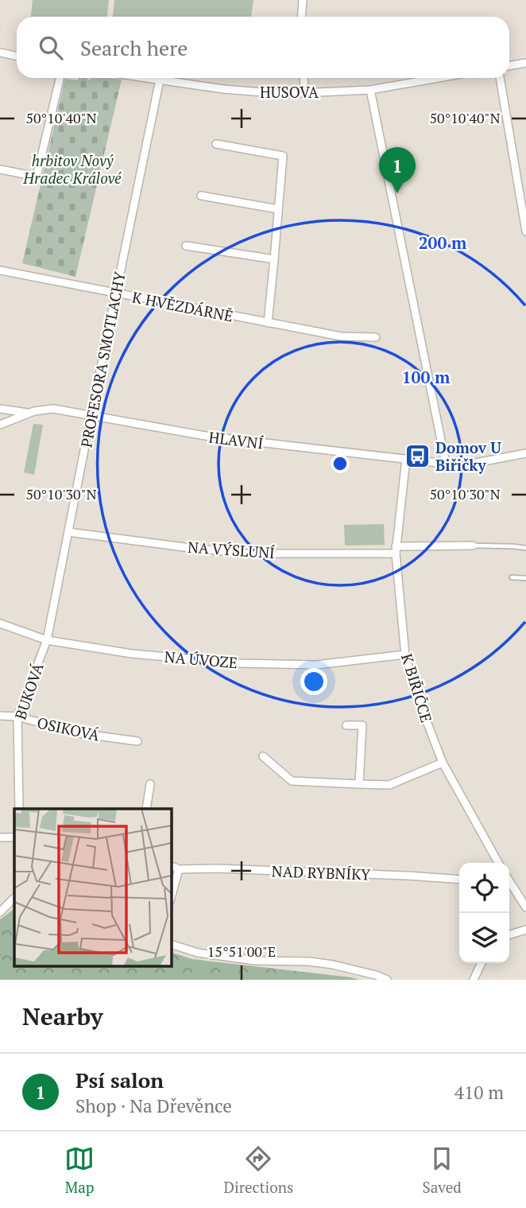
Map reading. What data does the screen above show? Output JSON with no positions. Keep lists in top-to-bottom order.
{
  "streets": {
    "street": [
      "HUSOVA",
      "K HVĚZDÁRNĚ",
      "PROFESORA SMOTLACHY",
      "HLAVNÍ",
      "NA VÝSLUNÍ",
      "NA ÚVOZE",
      "K BIŘIČCE",
      "BUKOVÁ",
      "OSIKOVÁ",
      "NAD RYBNÍKY"
    ]
  },
  "crossings": [
    ["HUSOVA", "PROFESORA SMOTLACHY"],
    ["K HVĚZDÁRNĚ", "PROFESORA SMOTLACHY"],
    ["PROFESORA SMOTLACHY", "HLAVNÍ"],
    ["PROFESORA SMOTLACHY", "NA VÝSLUNÍ"],
    ["PROFESORA SMOTLACHY", "NA ÚVOZE"],
    ["PROFESORA SMOTLACHY", "BUKOVÁ"],
    ["HLAVNÍ", "K BIŘIČCE"],
    ["NA VÝSLUNÍ", "K BIŘIČCE"],
    ["NA ÚVOZE", "K BIŘIČCE"],
    ["NA ÚVOZE", "BUKOVÁ"],
    ["BUKOVÁ", "OSIKOVÁ"]
  ],
  "parks": ["hrbitov Nový Hradec Králové"],
  "places": {
    "bus stop": ["Domov U Biřičky"]
  },
  "page": {
    "search": "Search here",
    "pins": "1",
    "heading": "Nearby",
    "list": [
      {
        "mark": "1",
        "name": "Psí salon",
        "note": "Shop · Na Dřevěnce",
        "value": "410 m"
      }
    ],
    "nav": ["Map", "Directions", "Saved"]
  },
  "coordinates": ["50°10'40\"N", "50°10'30\"N", "15°51'00\"E"],
  "rings": ["200 m", "100 m"]
}
